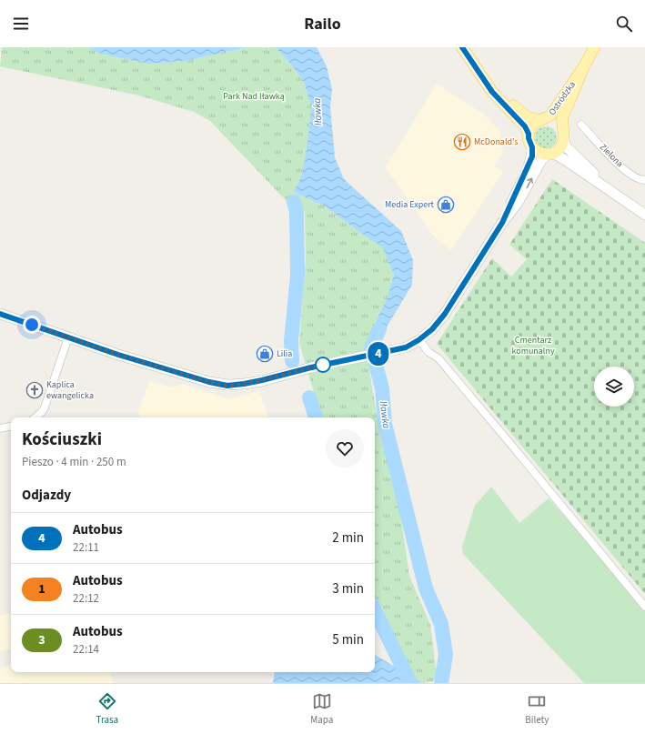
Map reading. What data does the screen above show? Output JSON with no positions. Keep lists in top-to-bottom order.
{
  "streets": {
    "main road": ["Ostródzka"],
    "street": ["Zielona"]
  },
  "water": ["Iławka"],
  "parks": ["Park Nad Iławką", "Cmentarz komunalny"],
  "places": {
    "restaurant": ["McDonald's"],
    "shop": ["Media Expert", "Lilia"],
    "church": ["Kaplica ewangelicka"]
  },
  "lines": ["bus line 4"],
  "page": {
    "header": "Railo",
    "on_map": "4",
    "heading": [
      ["Kościuszki", "Pieszo · 4 min · 250 m"],
      "Odjazdy"
    ],
    "list": [
      {
        "mark": "4",
        "name": "Autobus",
        "note": "22:11",
        "value": "2 min"
      },
      {
        "mark": "1",
        "name": "Autobus",
        "note": "22:12",
        "value": "3 min"
      },
      {
        "mark": "3",
        "name": "Autobus",
        "note": "22:14",
        "value": "5 min"
      }
    ],
    "tabs": ["Trasa", "Mapa", "Bilety"]
  }
}
